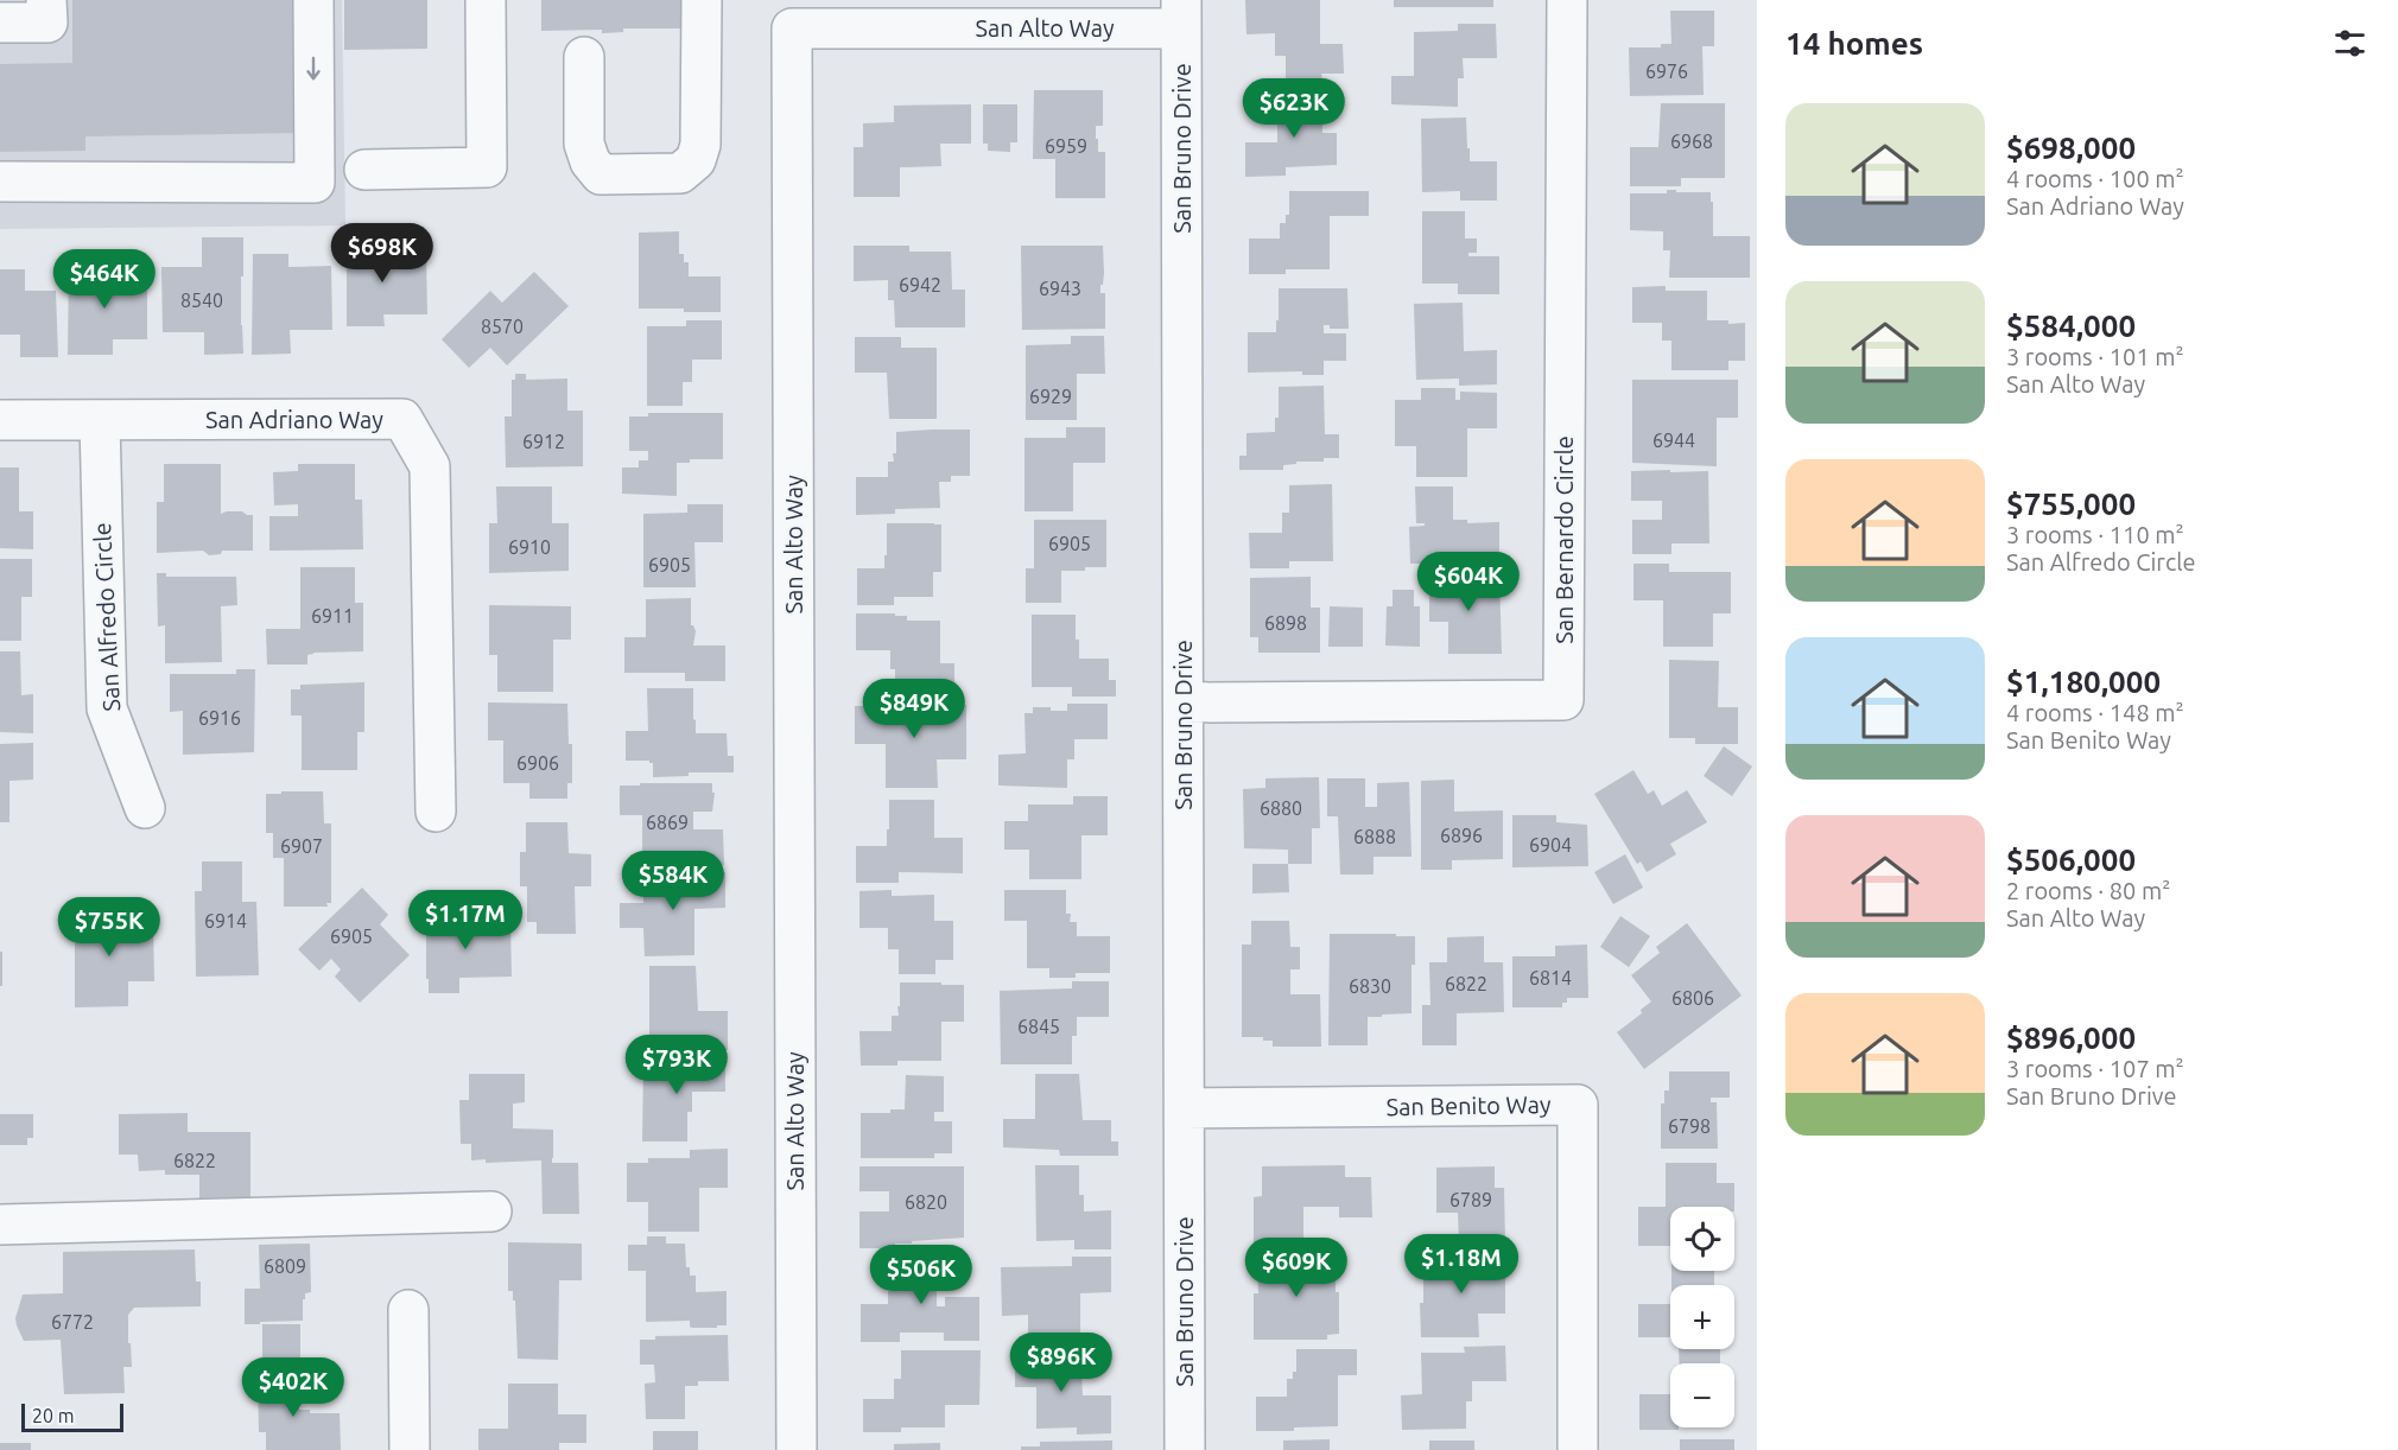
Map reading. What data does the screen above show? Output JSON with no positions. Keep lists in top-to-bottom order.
{
  "streets": {
    "street": [
      "San Alto Way",
      "San Bruno Drive",
      "San Adriano Way",
      "San Bernardo Circle",
      "San Alfredo Circle",
      "San Benito Way"
    ]
  },
  "crossings": [
    ["San Alto Way", "San Bruno Drive"],
    ["San Bruno Drive", "San Bernardo Circle"],
    ["San Bruno Drive", "San Benito Way"],
    ["San Adriano Way", "San Alfredo Circle"]
  ],
  "house_numbers": [
    "6976",
    "6968",
    "6959",
    "6942",
    "6943",
    "8540",
    "8570",
    "6929",
    "6944",
    "6912",
    "6905",
    "6910",
    "6905",
    "6911",
    "6898",
    "6916",
    "6906",
    "6880",
    "6869",
    "6896",
    "6888",
    "6904",
    "6907",
    "6914",
    "6905",
    "6814",
    "6822",
    "6830",
    "6806",
    "6845",
    "6798",
    "6822",
    "6789",
    "6820",
    "6809",
    "6772"
  ],
  "scale_bar": "20 m",
  "page": {
    "heading": "14 homes",
    "price": [
      "$623K",
      "$698K",
      "$464K",
      "$604K",
      "$849K",
      "$584K",
      "$1.17M",
      "$755K",
      "$793K",
      "$1.18M",
      "$609K",
      "$506K",
      "$896K",
      "$402K"
    ],
    "list": [
      {
        "name": "$698,000",
        "note": "4 rooms · 100 m² · San Adriano Way"
      },
      {
        "name": "$584,000",
        "note": "3 rooms · 101 m² · San Alto Way"
      },
      {
        "name": "$755,000",
        "note": "3 rooms · 110 m² · San Alfredo Circle"
      },
      {
        "name": "$1,180,000",
        "note": "4 rooms · 148 m² · San Benito Way"
      },
      {
        "name": "$506,000",
        "note": "2 rooms · 80 m² · San Alto Way"
      },
      {
        "name": "$896,000",
        "note": "3 rooms · 107 m² · San Bruno Drive"
      }
    ],
    "map_buttons": ["+", "−"],
    "scale": "20 m"
  }
}
